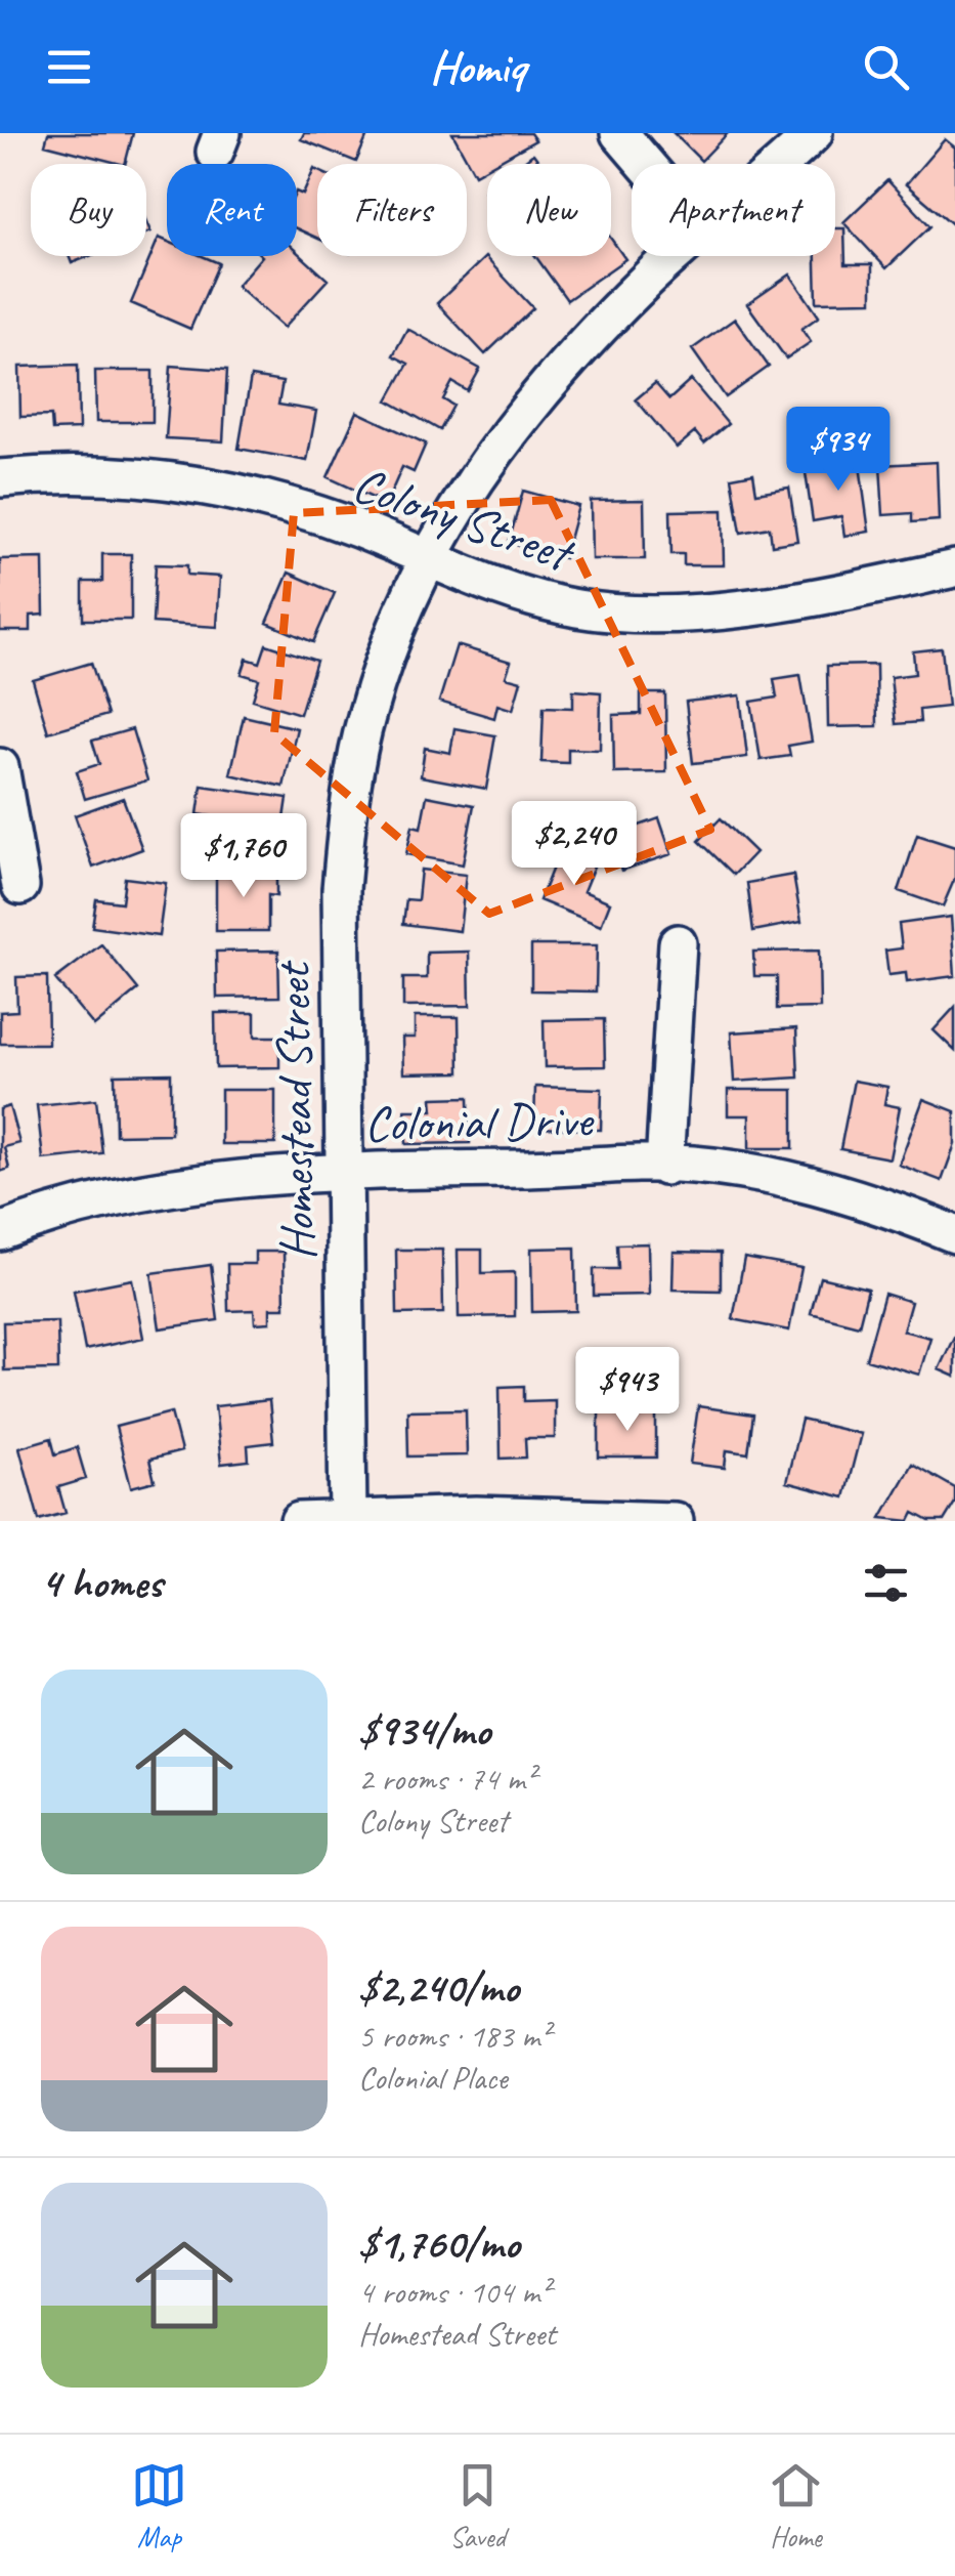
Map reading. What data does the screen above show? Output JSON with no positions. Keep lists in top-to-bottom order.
{
  "streets": {
    "street": ["Colony Street", "Homestead Street", "Colonial Drive"]
  },
  "crossings": [
    ["Colony Street", "Homestead Street"],
    ["Homestead Street", "Colonial Drive"]
  ],
  "page": {
    "header": "Homiq",
    "chip": [
      "Buy",
      "Rent",
      "Filters",
      "New",
      "Apartment"
    ],
    "price": [
      "$934",
      "$2,240",
      "$1,760",
      "$943"
    ],
    "heading": "4 homes",
    "list": [
      {
        "name": "$934/mo",
        "note": "2 rooms · 74 m² · Colony Street"
      },
      {
        "name": "$2,240/mo",
        "note": "5 rooms · 183 m² · Colonial Place"
      },
      {
        "name": "$1,760/mo",
        "note": "4 rooms · 104 m² · Homestead Street"
      }
    ],
    "tabs": ["Map", "Saved", "Home"]
  }
}
